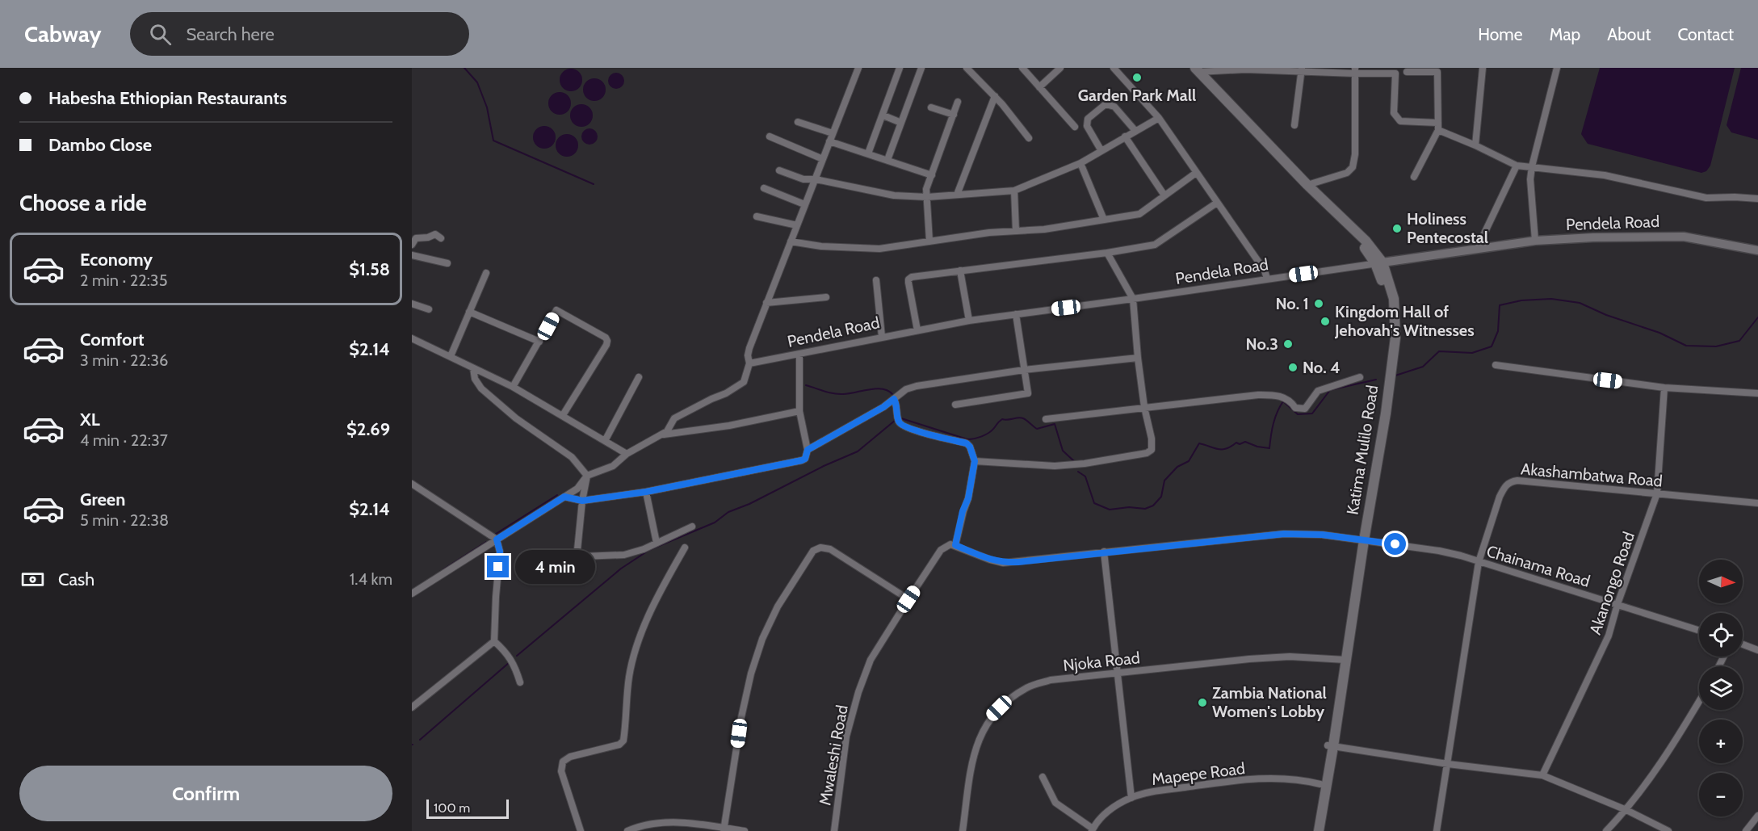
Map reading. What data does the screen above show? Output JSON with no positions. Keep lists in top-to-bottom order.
{
  "streets": {
    "main road": ["Katima Mulilo Road"],
    "street": [
      "Pendela Road",
      "Akashambatwa Road",
      "Chainama Road",
      "Akanongo Road",
      "Njoka Road",
      "Mwaleshi Road",
      "Mapepe Road"
    ]
  },
  "crossings": [
    ["Pendela Road", "Katima Mulilo Road"],
    ["Katima Mulilo Road", "Chainama Road"],
    ["Katima Mulilo Road", "Njoka Road"],
    ["Katima Mulilo Road", "Mapepe Road"],
    ["Akashambatwa Road", "Chainama Road"],
    ["Akashambatwa Road", "Akanongo Road"],
    ["Chainama Road", "Akanongo Road"]
  ],
  "places": [
    "Garden Park Mall",
    "Holiness Pentecostal",
    "No. 1",
    "Kingdom Hall of Jehovah's Witnesses",
    "No.3",
    "No. 4",
    "Zambia National Women's Lobby"
  ],
  "scale_bar": "100 m",
  "north": "right",
  "page": {
    "header": "Cabway",
    "search": "Search here",
    "nav": [
      "Home",
      "Map",
      "About",
      "Contact"
    ],
    "banner": ["Habesha Ethiopian Restaurants", "Dambo Close"],
    "heading": "Choose a ride",
    "list": [
      {
        "name": "Economy",
        "note": "2 min · 22:35",
        "value": "$1.58"
      },
      {
        "name": "Comfort",
        "note": "3 min · 22:36",
        "value": "$2.14"
      },
      {
        "name": "XL",
        "note": "4 min · 22:37",
        "value": "$2.69"
      },
      {
        "name": "Green",
        "note": "5 min · 22:38",
        "value": "$2.14"
      }
    ],
    "bubble": "4 min",
    "pay": ["Cash", "1.4 km"],
    "map_buttons": ["+", "−"],
    "buttons": "Confirm",
    "scale": "100 m"
  }
}
